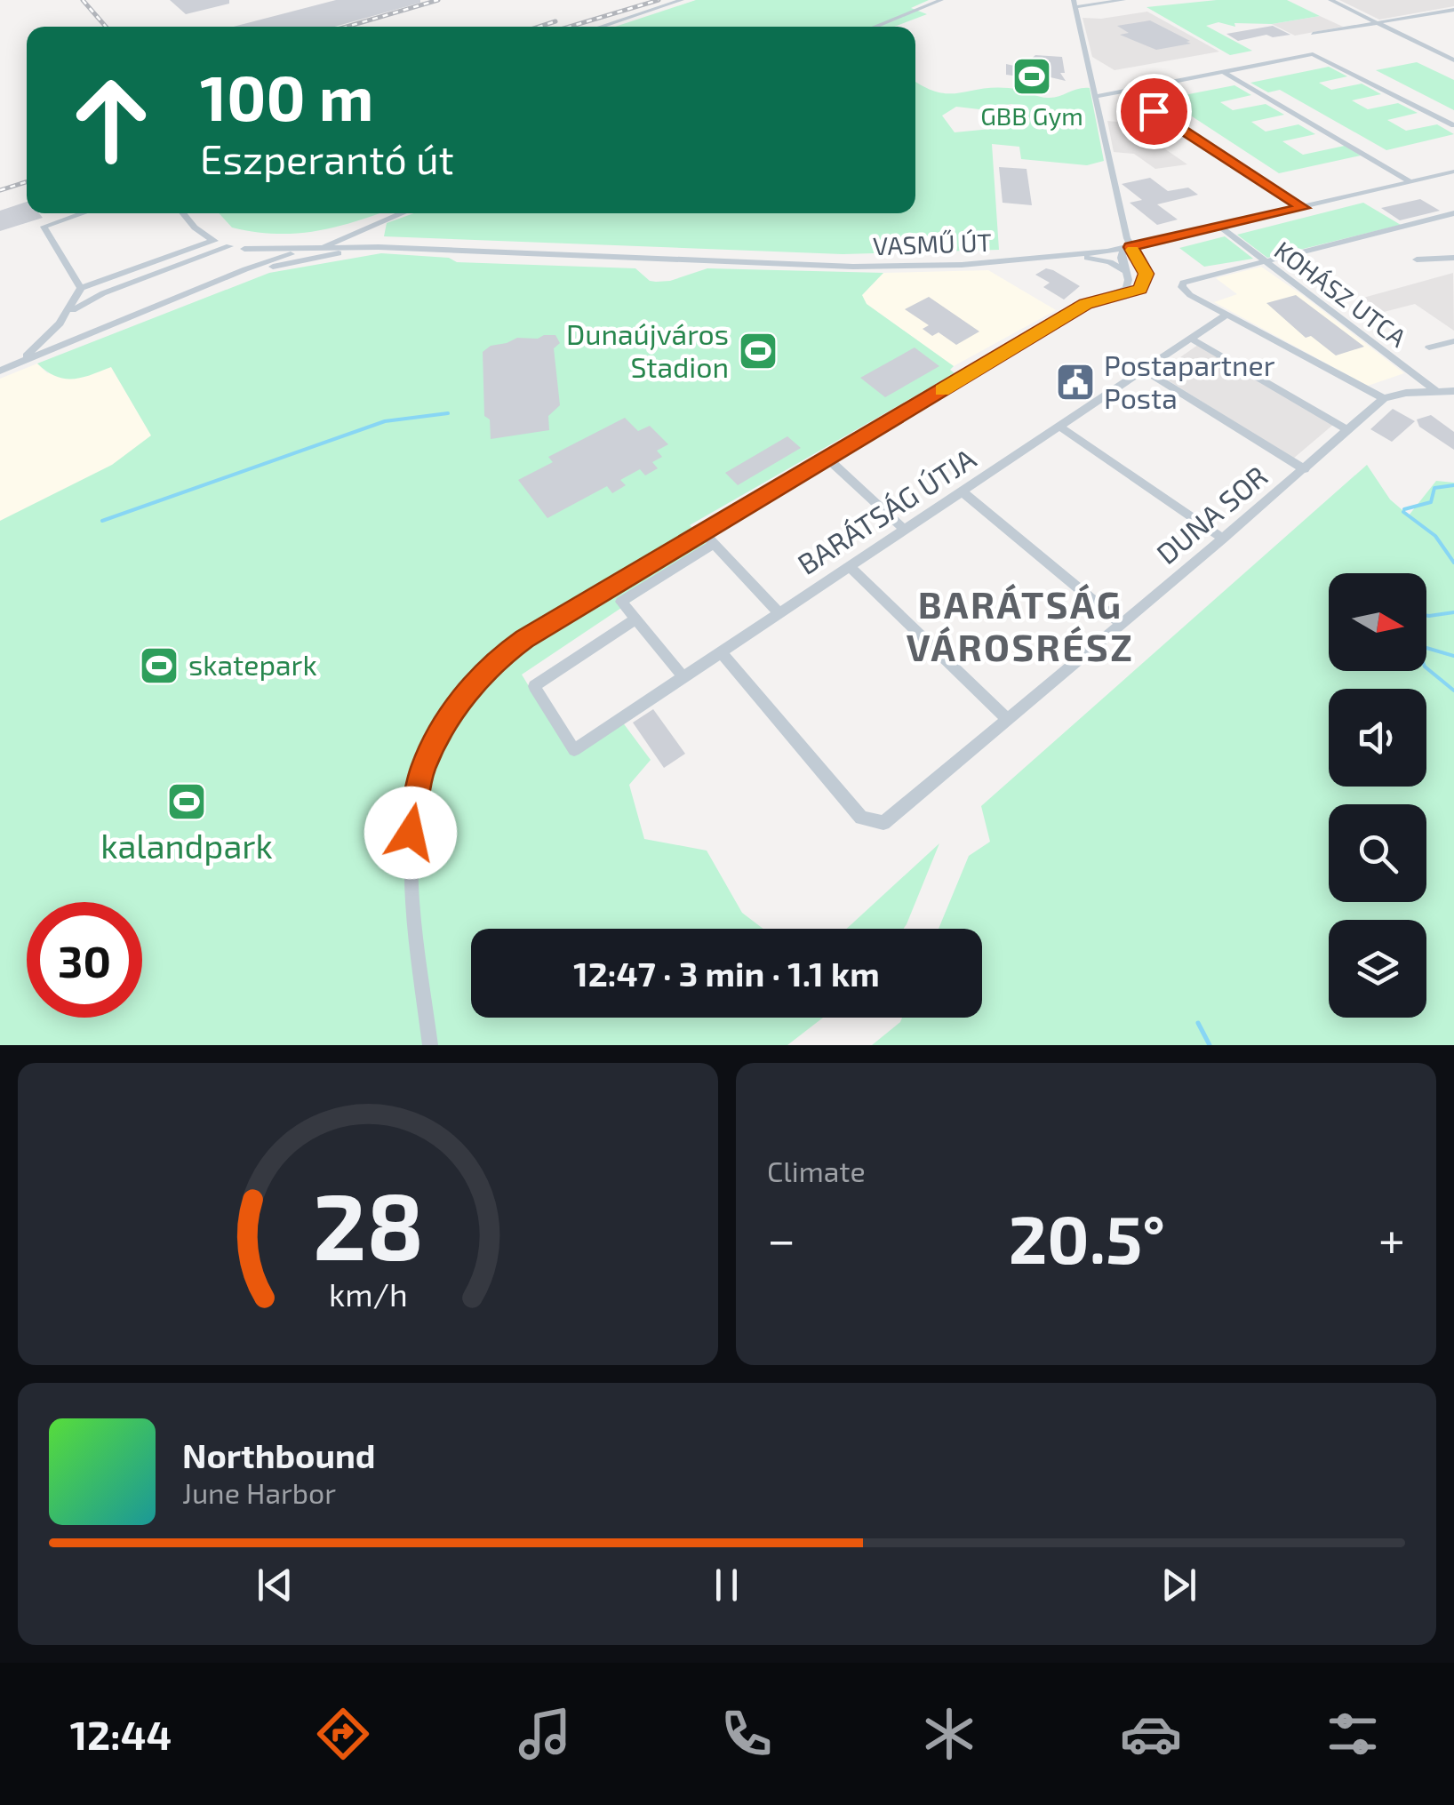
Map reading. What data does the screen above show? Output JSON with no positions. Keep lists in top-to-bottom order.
{
  "streets": {
    "street": [
      "VASMŰ ÚT",
      "KOHÁSZ UTCA",
      "BARÁTSÁG ÚTJA",
      "DUNA SOR"
    ]
  },
  "crossings": [
    ["VASMŰ ÚT", "KOHÁSZ UTCA"],
    ["BARÁTSÁG ÚTJA", "DUNA SOR"]
  ],
  "districts": ["BARÁTSÁG VÁROSRÉSZ"],
  "places": {
    "sports": [
      "GBB Gym",
      "Dunaújváros Stadion",
      "skatepark",
      "kalandpark"
    ],
    "public building": ["Postapartner Posta"]
  },
  "north": "right",
  "page": {
    "turn": ["100 m", "Eszperantó út"],
    "limit": "30",
    "trip": "12:47 · 3 min · 1.1 km",
    "tile": "Climate",
    "heat": ["−", "20.5°", "+"],
    "song": ["Northbound", "June Harbor"],
    "tabs": "12:44",
    "gauge": ["28", "km/h"]
  }
}
